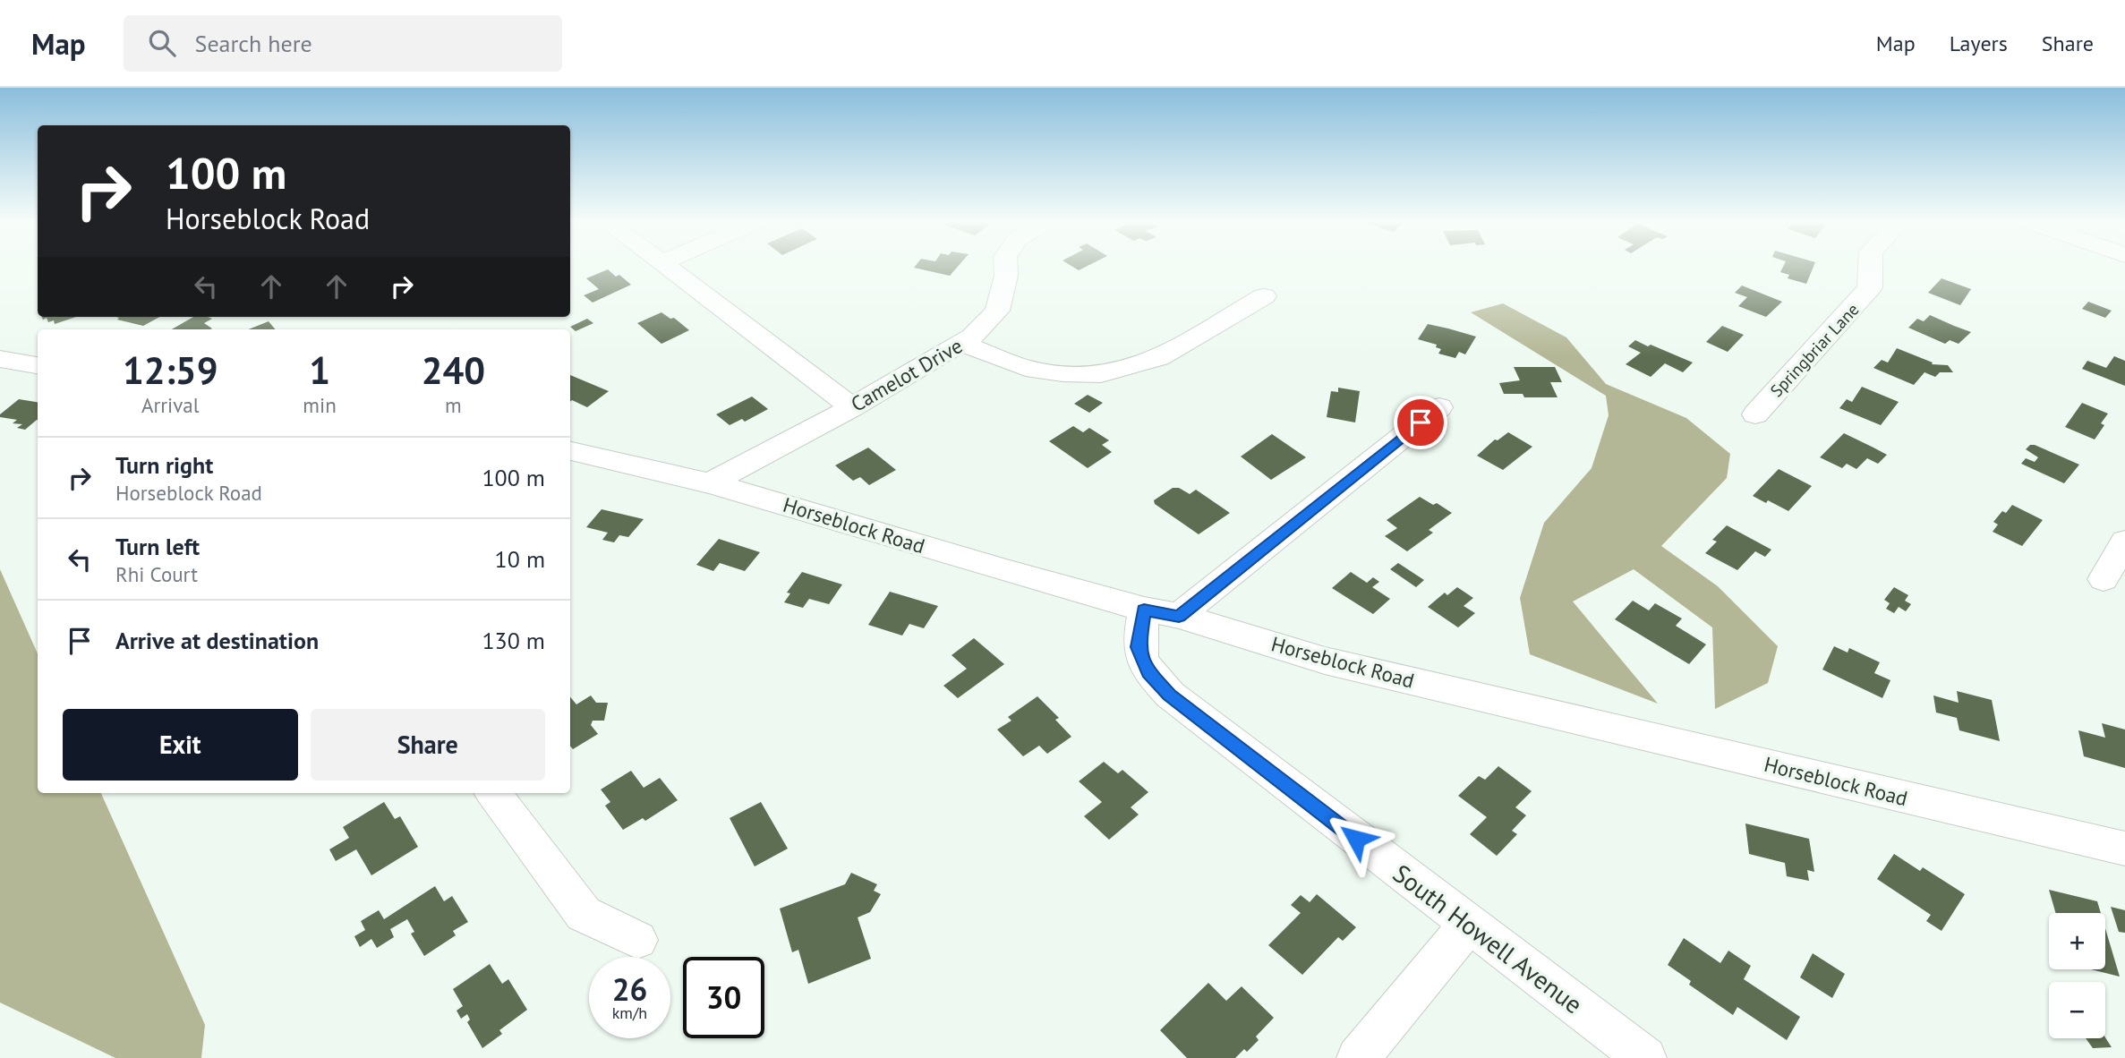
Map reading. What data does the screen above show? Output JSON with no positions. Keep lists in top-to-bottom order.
{
  "streets": {
    "street": [
      "Springbriar Lane",
      "Camelot Drive",
      "Horseblock Road",
      "South Howell Avenue"
    ]
  },
  "crossings": [
    ["Camelot Drive", "Horseblock Road"],
    ["Horseblock Road", "South Howell Avenue"]
  ],
  "page": {
    "header": "Map",
    "search": "Search here",
    "nav": ["Map", "Layers", "Share"],
    "turn": ["100 m", "Horseblock Road"],
    "eta": [
      "12:59",
      "Arrival",
      "1",
      "min",
      "240",
      "m"
    ],
    "list": [
      {
        "name": "Turn right",
        "note": "Horseblock Road",
        "value": "100 m"
      },
      {
        "name": "Turn left",
        "note": "Rhi Court",
        "value": "10 m"
      },
      {
        "name": "Arrive at destination",
        "value": "130 m"
      }
    ],
    "buttons": ["Exit", "Share"],
    "map_buttons": ["+", "−"],
    "speed": "26 km/h",
    "limit": "30"
  }
}
